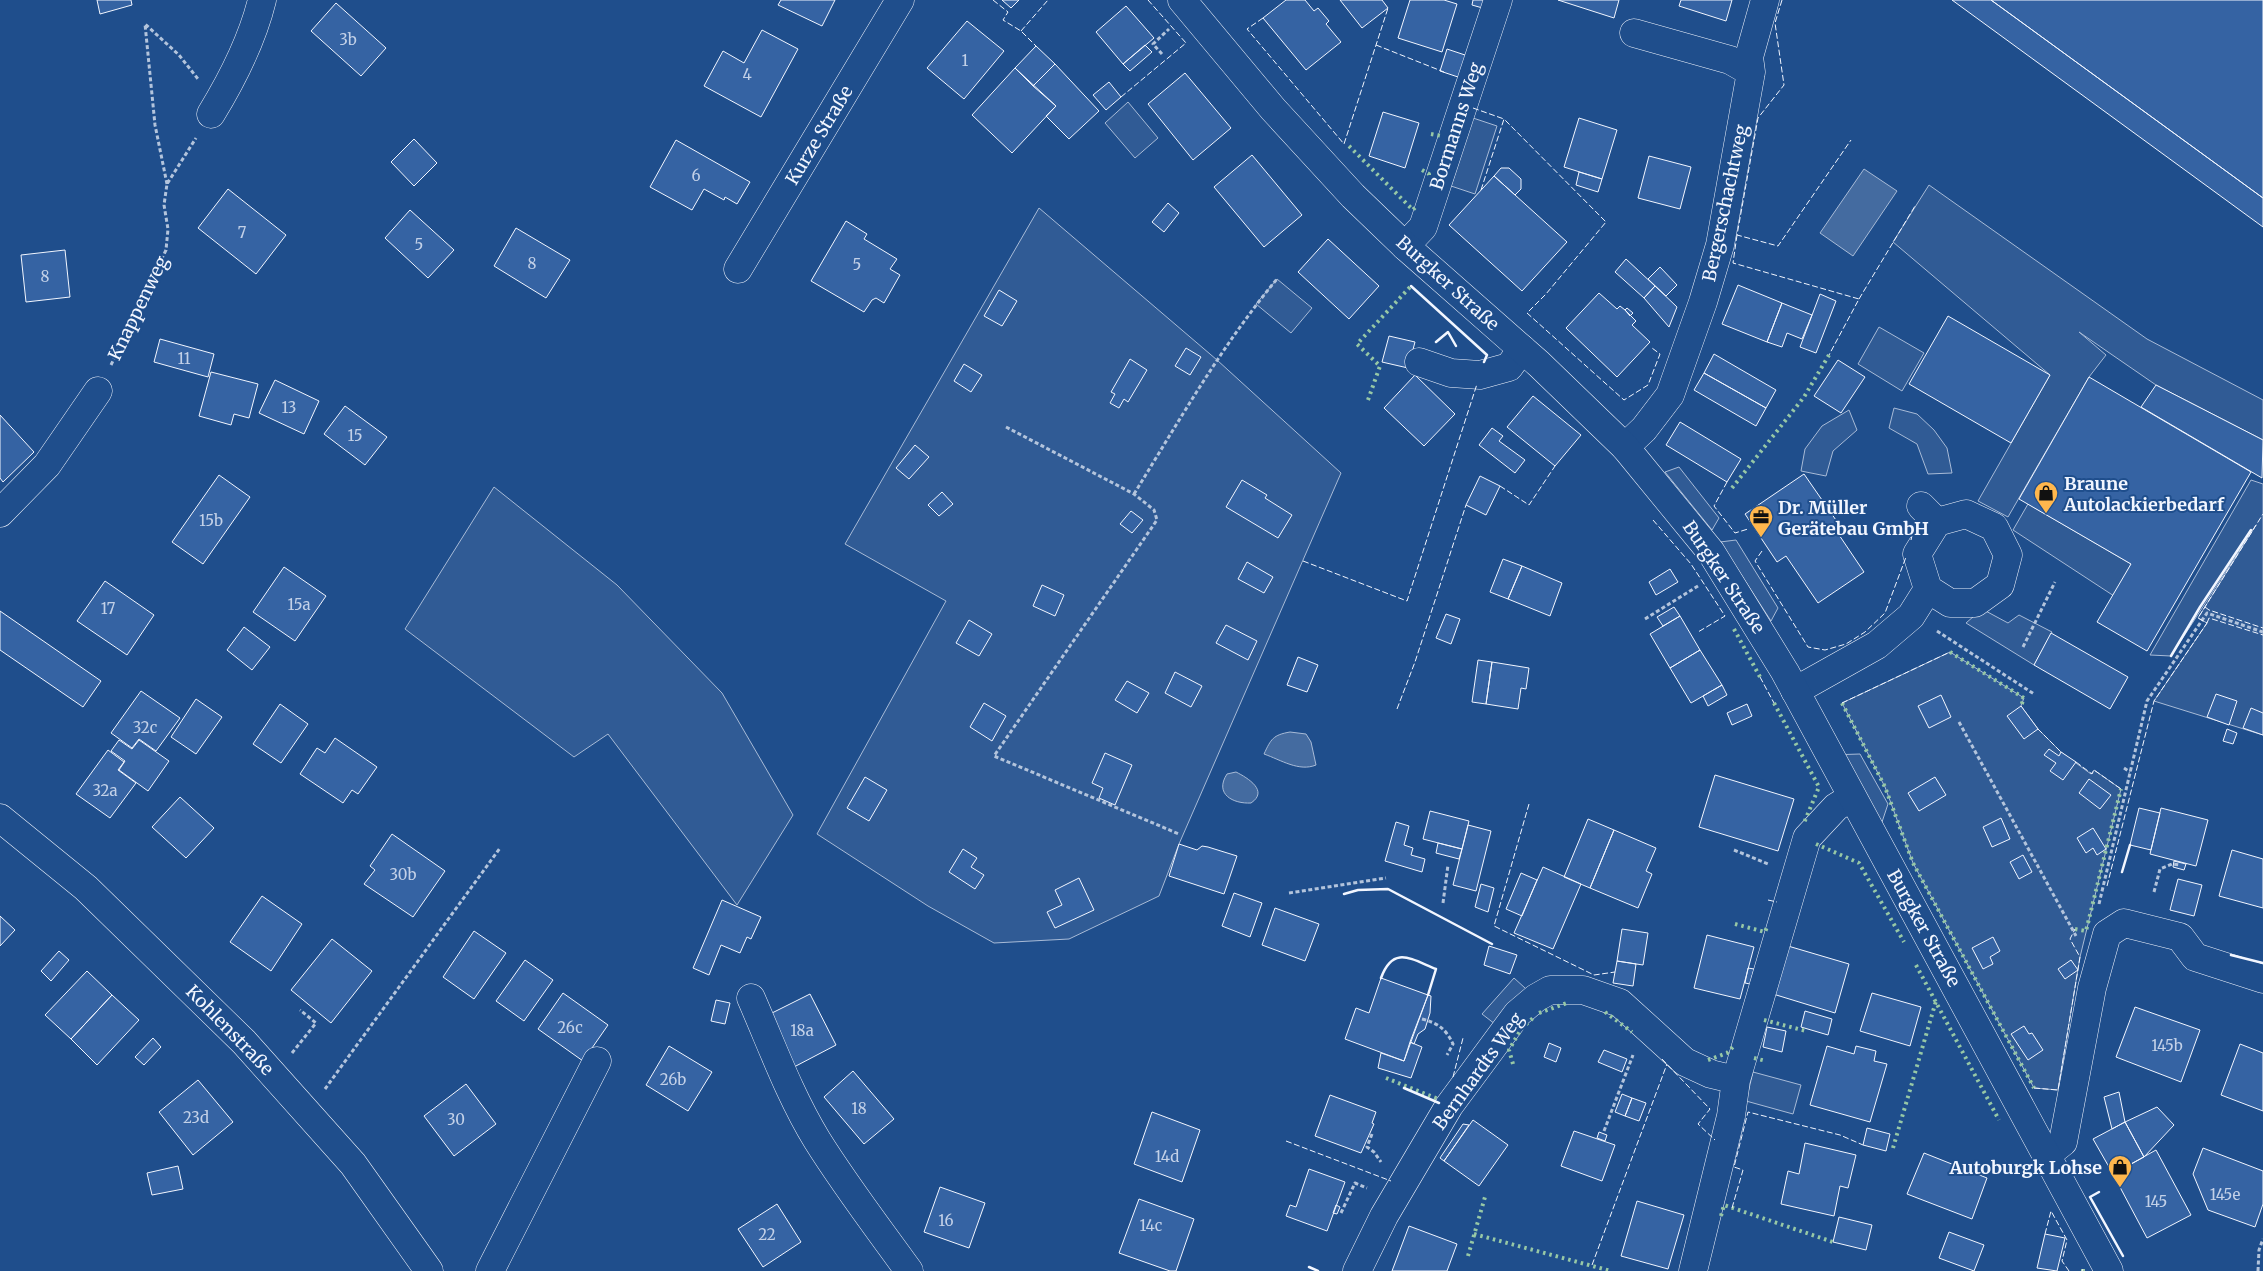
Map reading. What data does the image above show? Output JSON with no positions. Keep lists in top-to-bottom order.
{
  "streets": {
    "street": [
      "Bormanns Weg",
      "Kurze Straße",
      "Bergerschachtweg",
      "Burgker Straße",
      "Kohlenstraße",
      "Bernhardts Weg"
    ],
    "path": ["Knappenweg"]
  },
  "crossings": [
    ["Bormanns Weg", "Burgker Straße"],
    ["Bergerschachtweg", "Burgker Straße"]
  ],
  "places": {
    "shop": ["Braune Autolackierbedarf", "Autoburgk Lohse"],
    "office": ["Dr. Müller Gerätebau GmbH"]
  },
  "house_numbers": [
    "3b",
    "1",
    "4",
    "6",
    "7",
    "5",
    "8",
    "5",
    "8",
    "11",
    "13",
    "15",
    "15b",
    "15a",
    "17",
    "32c",
    "32a",
    "30b",
    "26c",
    "18a",
    "145b",
    "26b",
    "18",
    "23d",
    "30",
    "14d",
    "145e",
    "145",
    "16",
    "14c",
    "22"
  ]
}
